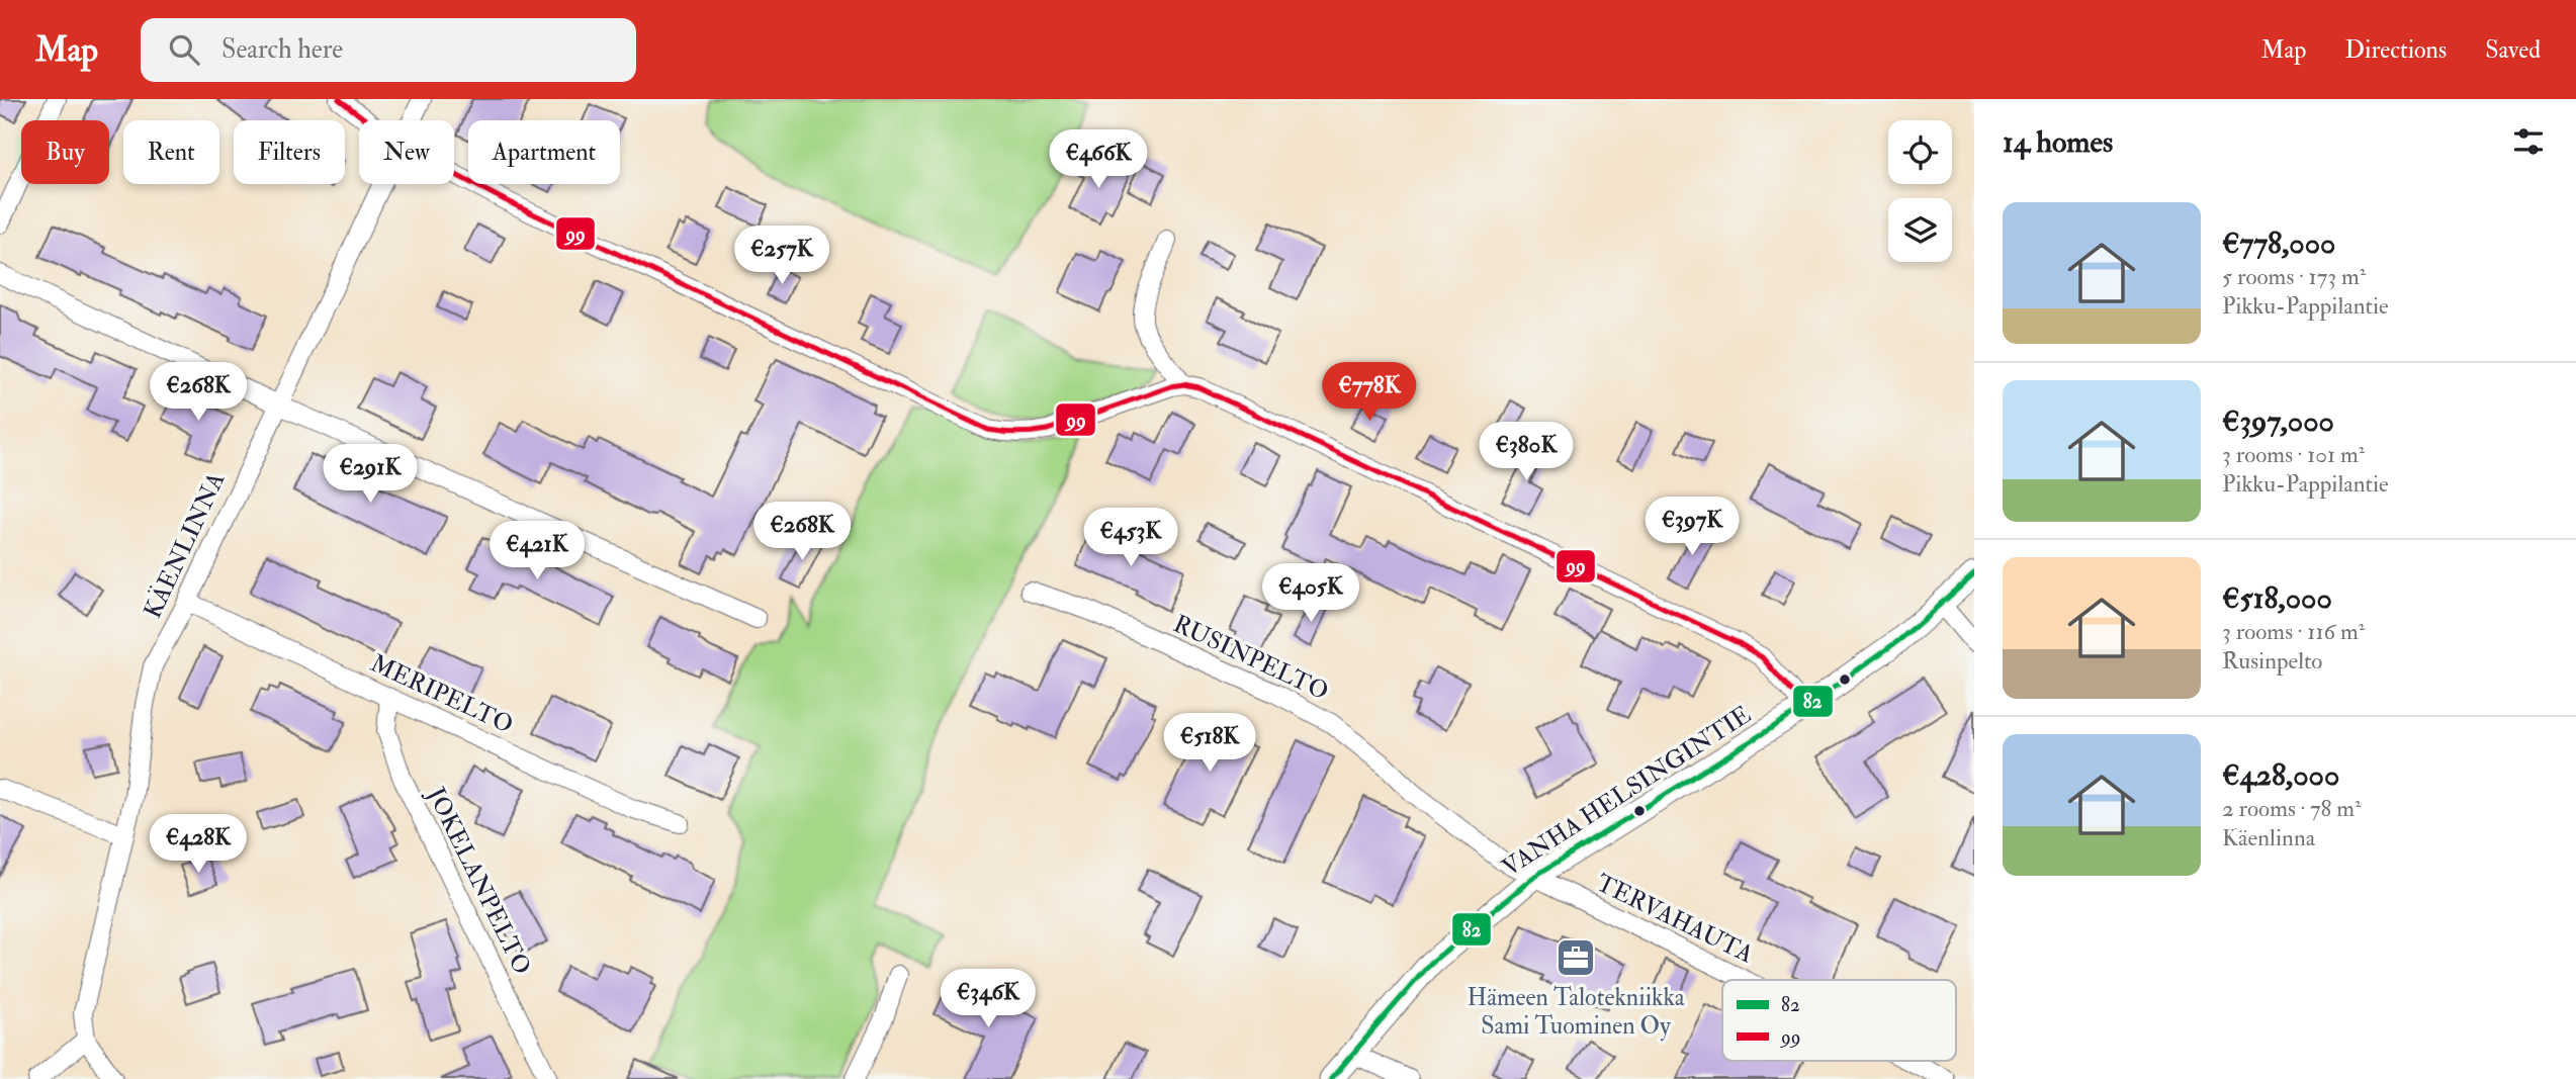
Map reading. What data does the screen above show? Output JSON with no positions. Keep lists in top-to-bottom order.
{
  "streets": {
    "street": [
      "KÄENLINNA",
      "RUSINPELTO",
      "MERIPELTO",
      "VANHA HELSINGINTIE",
      "JOKELANPELTO",
      "TERVAHAUTA"
    ]
  },
  "crossings": [
    ["KÄENLINNA", "MERIPELTO"],
    ["RUSINPELTO", "VANHA HELSINGINTIE"],
    ["RUSINPELTO", "TERVAHAUTA"],
    ["MERIPELTO", "JOKELANPELTO"],
    ["VANHA HELSINGINTIE", "TERVAHAUTA"]
  ],
  "places": {
    "office": ["Hämeen Talotekniikka Sami Tuominen Oy"]
  },
  "lines": ["transit line 99", "transit line 82"],
  "legend": ["82", "99"],
  "page": {
    "header": "Map",
    "search": "Search here",
    "nav": ["Map", "Directions", "Saved"],
    "heading": "14 homes",
    "chip": [
      "Buy",
      "Rent",
      "Filters",
      "New",
      "Apartment"
    ],
    "price": [
      "€466K",
      "€257K",
      "€268K",
      "€778K",
      "€380K",
      "€291K",
      "€397K",
      "€268K",
      "€453K",
      "€421K",
      "€405K",
      "€518K",
      "€428K",
      "€346K"
    ],
    "list": [
      {
        "name": "€778,000",
        "note": "5 rooms · 173 m² · Pikku-Pappilantie"
      },
      {
        "name": "€397,000",
        "note": "3 rooms · 101 m² · Pikku-Pappilantie"
      },
      {
        "name": "€518,000",
        "note": "3 rooms · 116 m² · Rusinpelto"
      },
      {
        "name": "€428,000",
        "note": "2 rooms · 78 m² · Käenlinna"
      }
    ]
  }
}
